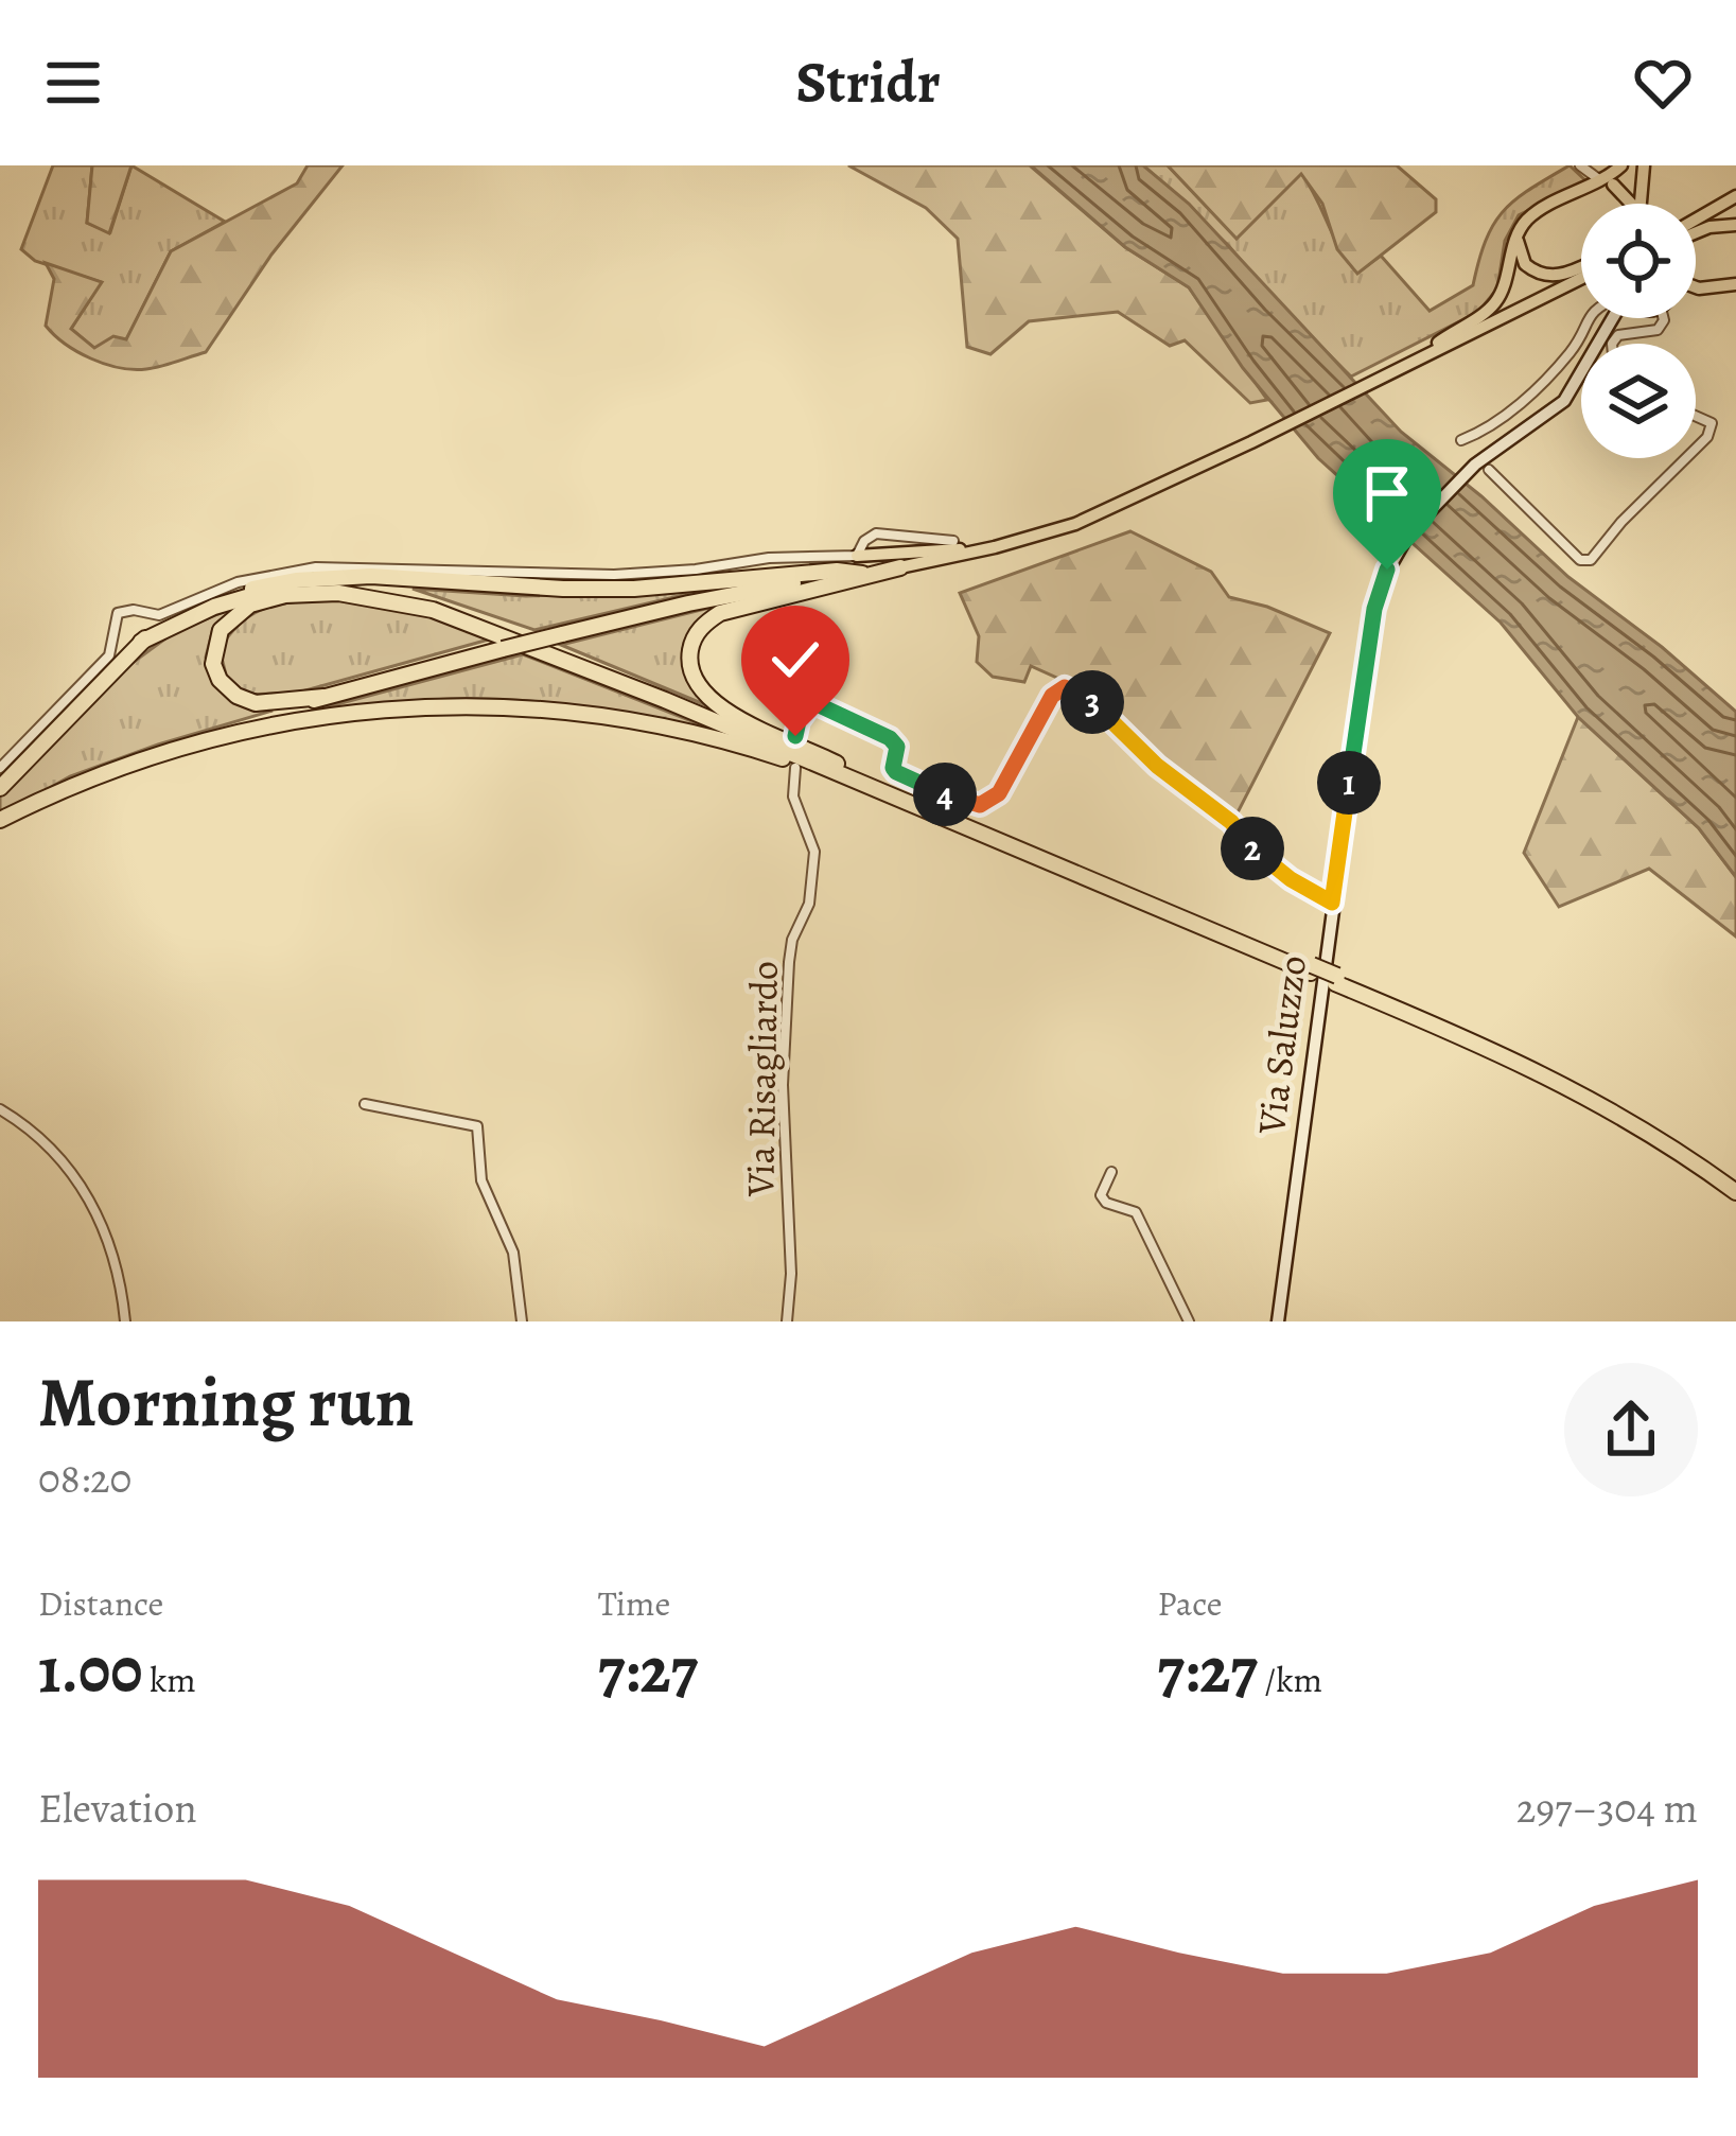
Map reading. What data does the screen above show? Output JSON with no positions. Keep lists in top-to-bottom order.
{
  "streets": {
    "main road": ["Via Saluzzo"],
    "street": ["Via Risagliardo"]
  },
  "page": {
    "header": "Stridr",
    "pins": [
      "3",
      "1",
      "4",
      "2"
    ],
    "heading": ["Morning run", "08:20"],
    "stats": [
      ["Distance", "1.00 km"],
      ["Time", "7:27"],
      ["Pace", "7:27 /km"]
    ],
    "chart": ["Elevation", "297–304 m"]
  }
}
